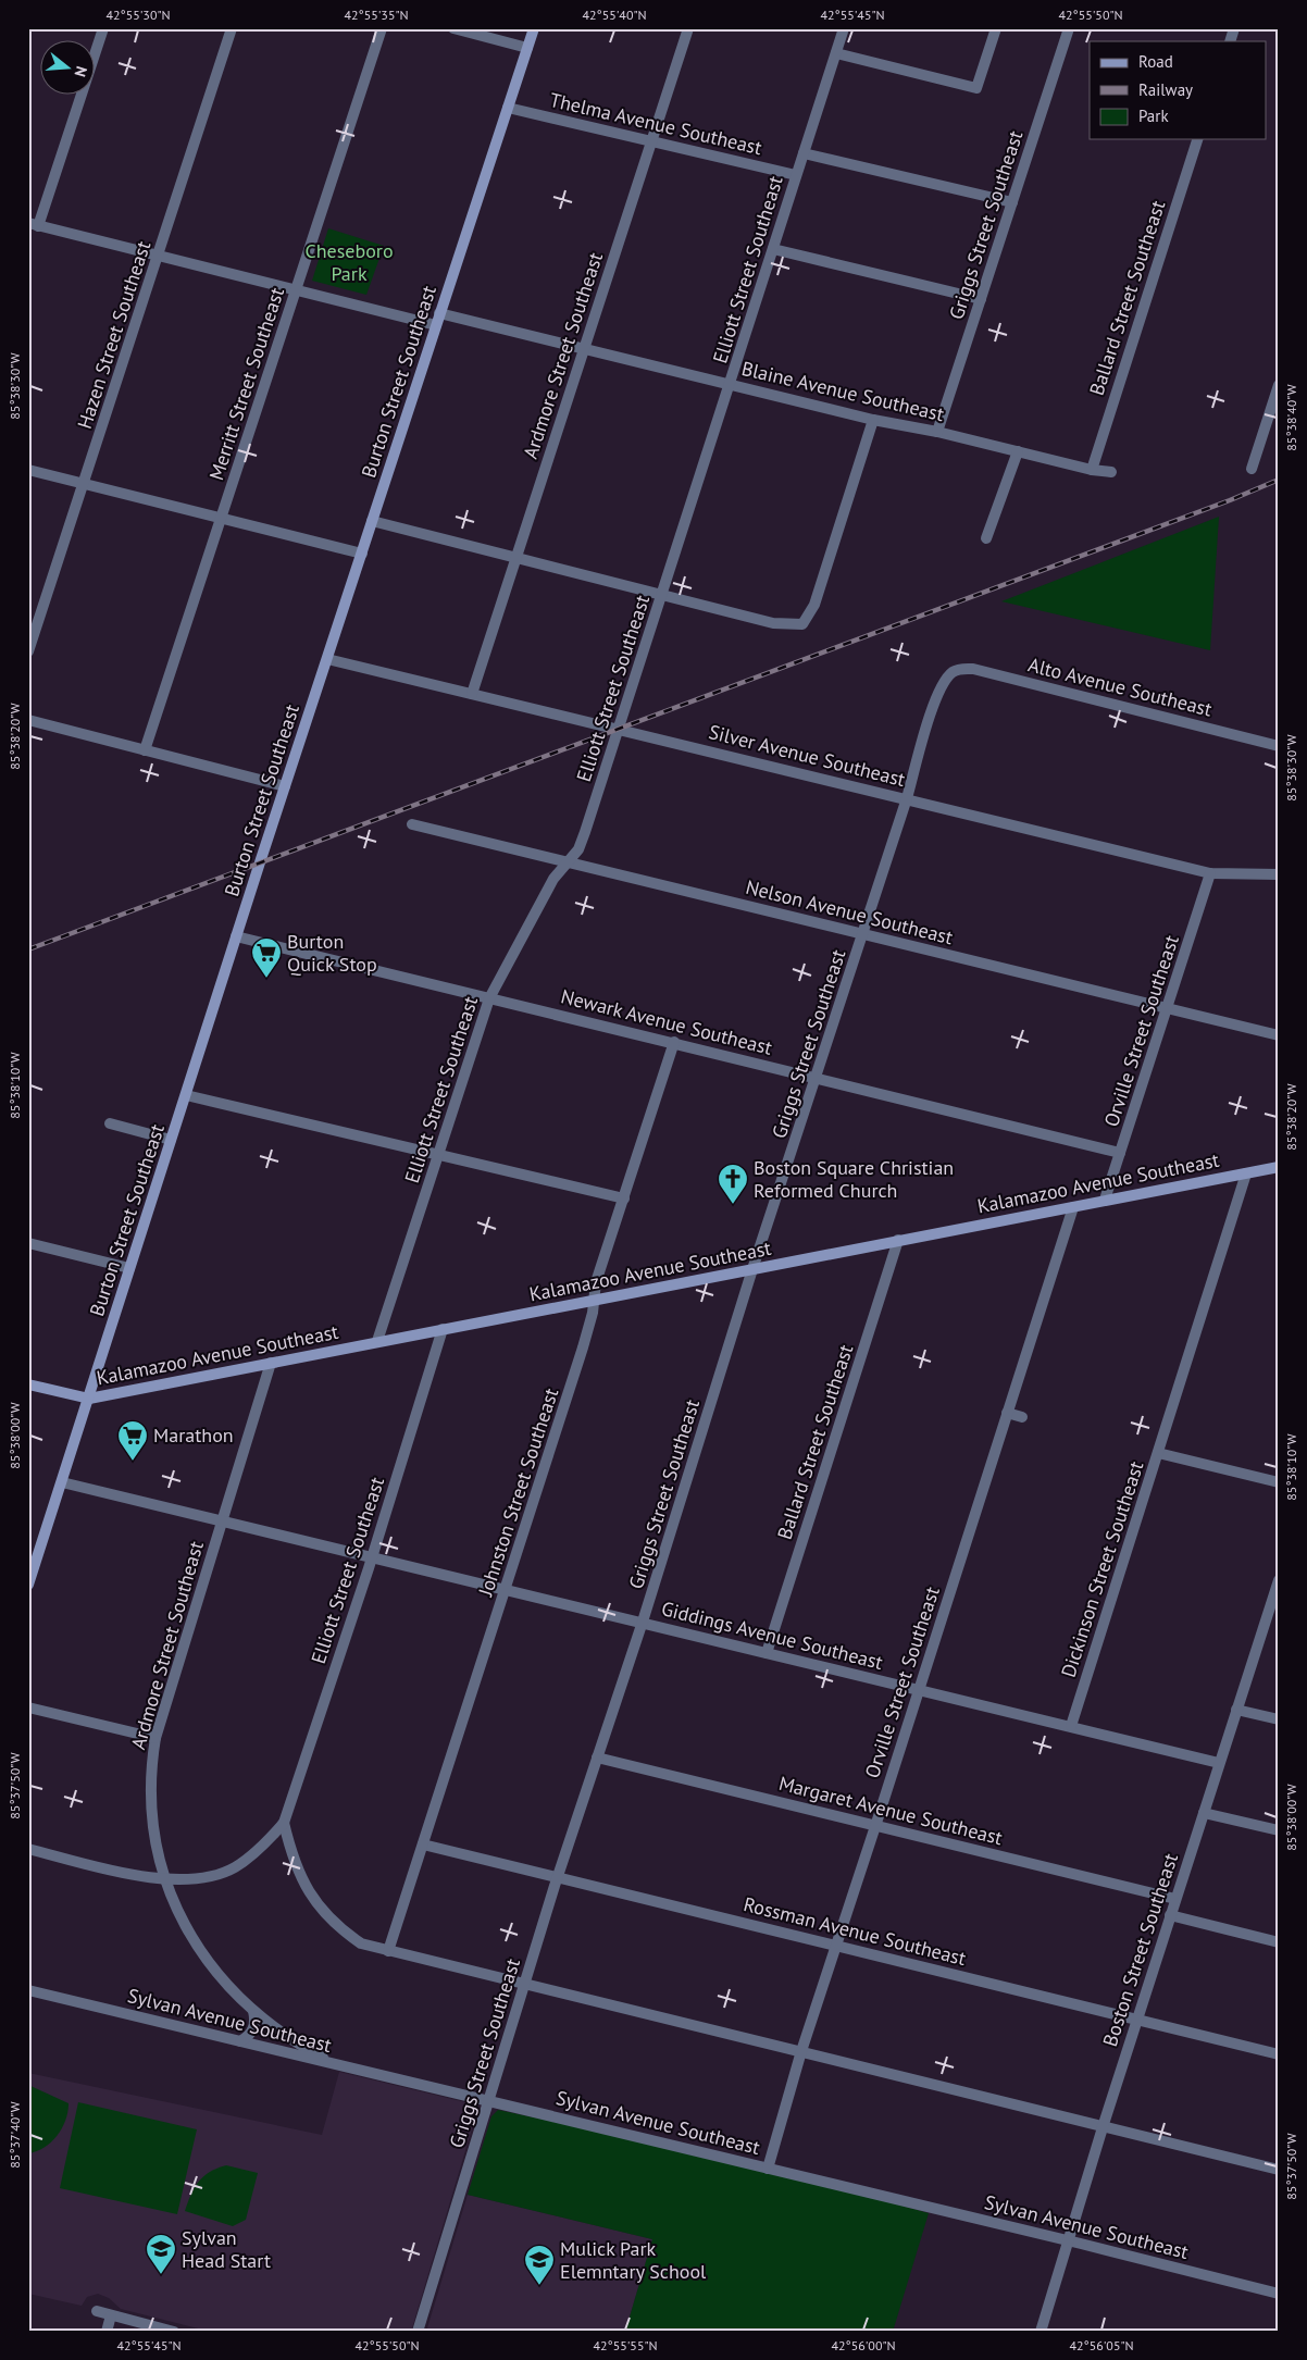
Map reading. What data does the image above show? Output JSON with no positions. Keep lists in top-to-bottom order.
{
  "streets": {
    "main road": ["Burton Street Southeast", "Kalamazoo Avenue Southeast"],
    "street": [
      "Thelma Avenue Southeast",
      "Griggs Street Southeast",
      "Elliott Street Southeast",
      "Ballard Street Southeast",
      "Hazen Street Southeast",
      "Ardmore Street Southeast",
      "Merritt Street Southeast",
      "Blaine Avenue Southeast",
      "Alto Avenue Southeast",
      "Silver Avenue Southeast",
      "Nelson Avenue Southeast",
      "Newark Avenue Southeast",
      "Orville Street Southeast",
      "Johnston Street Southeast",
      "Dickinson Street Southeast",
      "Giddings Avenue Southeast",
      "Margaret Avenue Southeast",
      "Rossman Avenue Southeast",
      "Boston Street Southeast",
      "Sylvan Avenue Southeast"
    ]
  },
  "crossings": [
    ["Thelma Avenue Southeast", "Elliott Street Southeast"],
    ["Thelma Avenue Southeast", "Ardmore Street Southeast"],
    ["Thelma Avenue Southeast", "Burton Street Southeast"],
    ["Griggs Street Southeast", "Blaine Avenue Southeast"],
    ["Griggs Street Southeast", "Alto Avenue Southeast"],
    ["Griggs Street Southeast", "Silver Avenue Southeast"],
    ["Griggs Street Southeast", "Nelson Avenue Southeast"],
    ["Griggs Street Southeast", "Newark Avenue Southeast"],
    ["Griggs Street Southeast", "Kalamazoo Avenue Southeast"],
    ["Griggs Street Southeast", "Giddings Avenue Southeast"],
    ["Griggs Street Southeast", "Margaret Avenue Southeast"],
    ["Griggs Street Southeast", "Rossman Avenue Southeast"],
    ["Griggs Street Southeast", "Sylvan Avenue Southeast"],
    ["Elliott Street Southeast", "Blaine Avenue Southeast"],
    ["Elliott Street Southeast", "Silver Avenue Southeast"],
    ["Elliott Street Southeast", "Nelson Avenue Southeast"],
    ["Elliott Street Southeast", "Newark Avenue Southeast"],
    ["Elliott Street Southeast", "Kalamazoo Avenue Southeast"],
    ["Elliott Street Southeast", "Giddings Avenue Southeast"],
    ["Ballard Street Southeast", "Blaine Avenue Southeast"],
    ["Ballard Street Southeast", "Kalamazoo Avenue Southeast"],
    ["Ballard Street Southeast", "Giddings Avenue Southeast"],
    ["Ardmore Street Southeast", "Blaine Avenue Southeast"],
    ["Ardmore Street Southeast", "Silver Avenue Southeast"],
    ["Ardmore Street Southeast", "Kalamazoo Avenue Southeast"],
    ["Ardmore Street Southeast", "Giddings Avenue Southeast"],
    ["Ardmore Street Southeast", "Sylvan Avenue Southeast"],
    ["Burton Street Southeast", "Blaine Avenue Southeast"],
    ["Burton Street Southeast", "Silver Avenue Southeast"],
    ["Burton Street Southeast", "Newark Avenue Southeast"],
    ["Burton Street Southeast", "Kalamazoo Avenue Southeast"],
    ["Burton Street Southeast", "Giddings Avenue Southeast"],
    ["Silver Avenue Southeast", "Orville Street Southeast"],
    ["Nelson Avenue Southeast", "Orville Street Southeast"],
    ["Newark Avenue Southeast", "Orville Street Southeast"],
    ["Newark Avenue Southeast", "Johnston Street Southeast"],
    ["Orville Street Southeast", "Kalamazoo Avenue Southeast"],
    ["Orville Street Southeast", "Giddings Avenue Southeast"],
    ["Orville Street Southeast", "Margaret Avenue Southeast"],
    ["Orville Street Southeast", "Rossman Avenue Southeast"],
    ["Orville Street Southeast", "Sylvan Avenue Southeast"],
    ["Kalamazoo Avenue Southeast", "Johnston Street Southeast"],
    ["Kalamazoo Avenue Southeast", "Dickinson Street Southeast"],
    ["Johnston Street Southeast", "Giddings Avenue Southeast"],
    ["Johnston Street Southeast", "Rossman Avenue Southeast"],
    ["Dickinson Street Southeast", "Giddings Avenue Southeast"],
    ["Giddings Avenue Southeast", "Boston Street Southeast"],
    ["Margaret Avenue Southeast", "Boston Street Southeast"],
    ["Rossman Avenue Southeast", "Boston Street Southeast"],
    ["Boston Street Southeast", "Sylvan Avenue Southeast"]
  ],
  "parks": ["Cheseboro Park"],
  "places": {
    "supermarket": ["Burton Quick Stop", "Marathon"],
    "church": ["Boston Square Christian Reformed Church"],
    "school or university": ["Sylvan Head Start", "Mulick Park Elemntary School"]
  },
  "legend": ["Road", "Railway", "Park"],
  "north": "right",
  "coordinates": [
    "42°55'30\"N",
    "42°55'35\"N",
    "42°55'40\"N",
    "42°55'45\"N",
    "42°55'50\"N",
    "85°38'30\"W",
    "85°38'40\"W",
    "85°38'20\"W",
    "85°38'10\"W",
    "85°38'00\"W",
    "85°37'50\"W",
    "85°37'40\"W",
    "42°55'55\"N",
    "42°56'00\"N",
    "42°56'05\"N"
  ]
}
